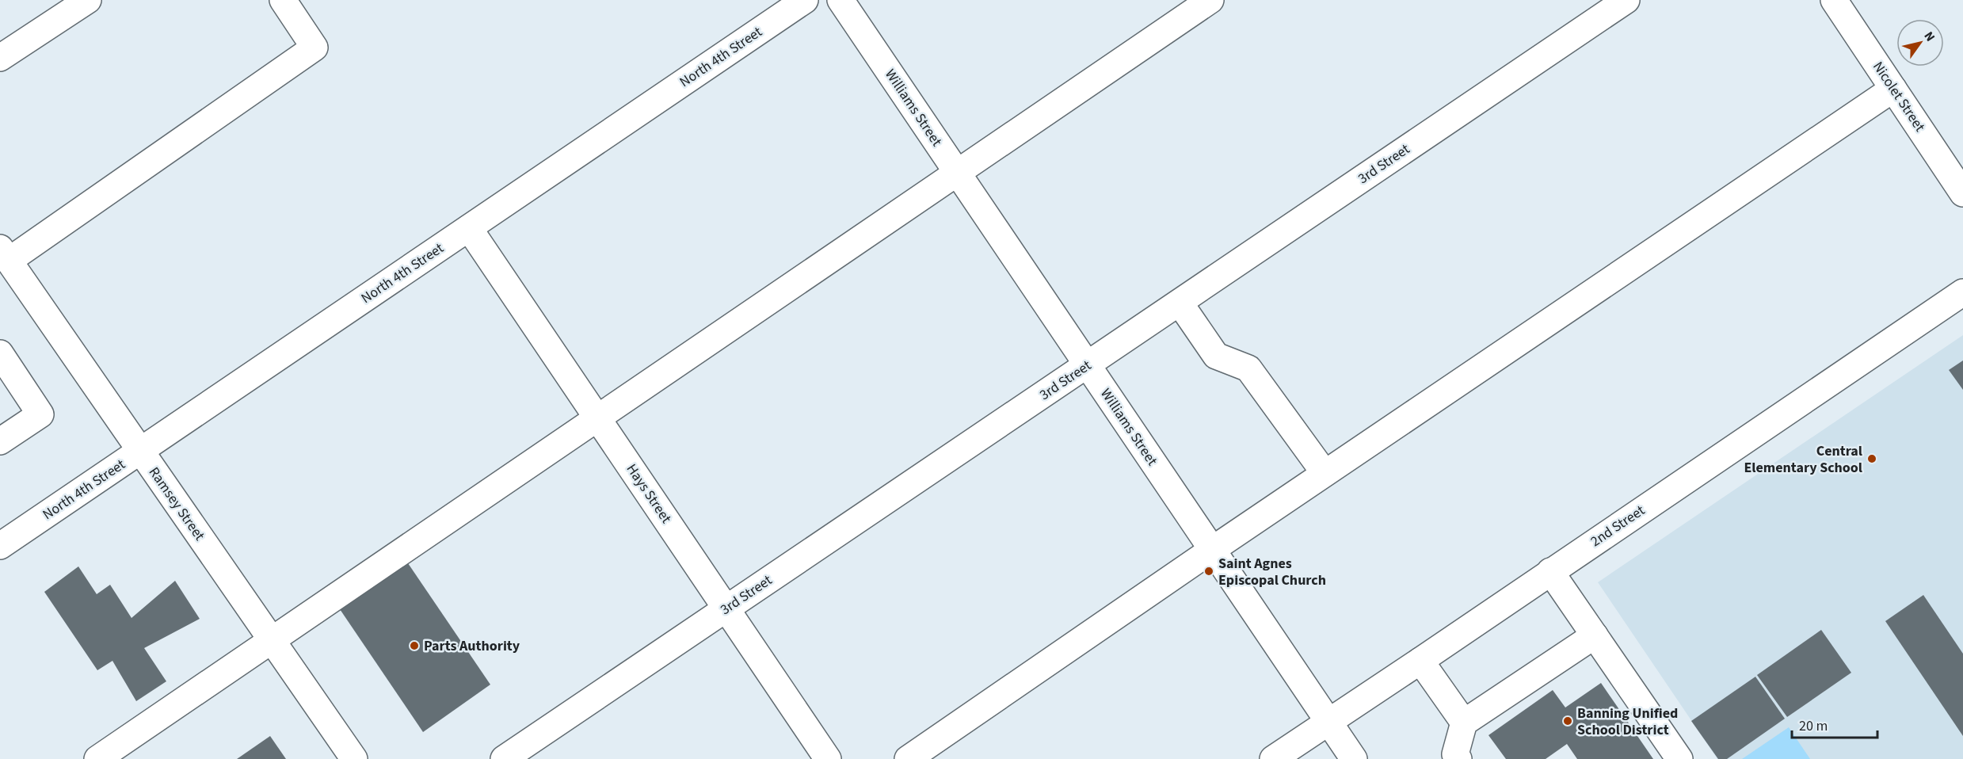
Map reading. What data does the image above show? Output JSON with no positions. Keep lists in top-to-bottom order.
{
  "streets": {
    "street": [
      "North 4th Street",
      "Nicolet Street",
      "Williams Street",
      "3rd Street",
      "Hays Street",
      "Ramsey Street",
      "2nd Street"
    ]
  },
  "crossings": [
    ["North 4th Street", "Hays Street"],
    ["North 4th Street", "Ramsey Street"],
    ["Williams Street", "3rd Street"],
    ["Williams Street", "2nd Street"],
    ["3rd Street", "Hays Street"]
  ],
  "places": [
    "Central Elementary School",
    "Saint Agnes Episcopal Church",
    "Parts Authority",
    "Banning Unified School District"
  ],
  "scale_bar": "20 m",
  "north": "top right"
}
